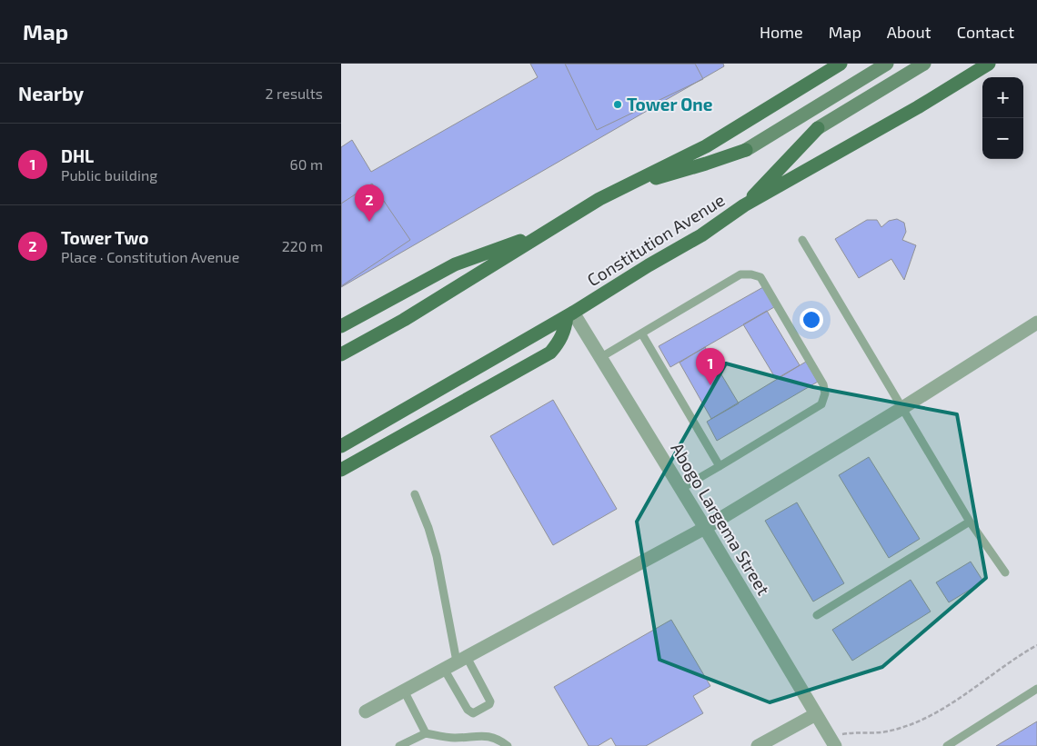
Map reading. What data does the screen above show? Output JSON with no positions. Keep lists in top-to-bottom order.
{
  "streets": {
    "main road": ["Constitution Avenue"],
    "street": ["Abogo Largema Street"]
  },
  "crossings": [
    ["Constitution Avenue", "Abogo Largema Street"]
  ],
  "places": ["Tower One"],
  "page": {
    "header": "Map",
    "nav": [
      "Home",
      "Map",
      "About",
      "Contact"
    ],
    "heading": ["Nearby", "2 results"],
    "map_buttons": ["+", "−"],
    "list": [
      {
        "mark": "1",
        "name": "DHL",
        "note": "Public building",
        "value": "60 m"
      },
      {
        "mark": "2",
        "name": "Tower Two",
        "note": "Place · Constitution Avenue",
        "value": "220 m"
      }
    ],
    "pins": ["2", "1"]
  }
}
